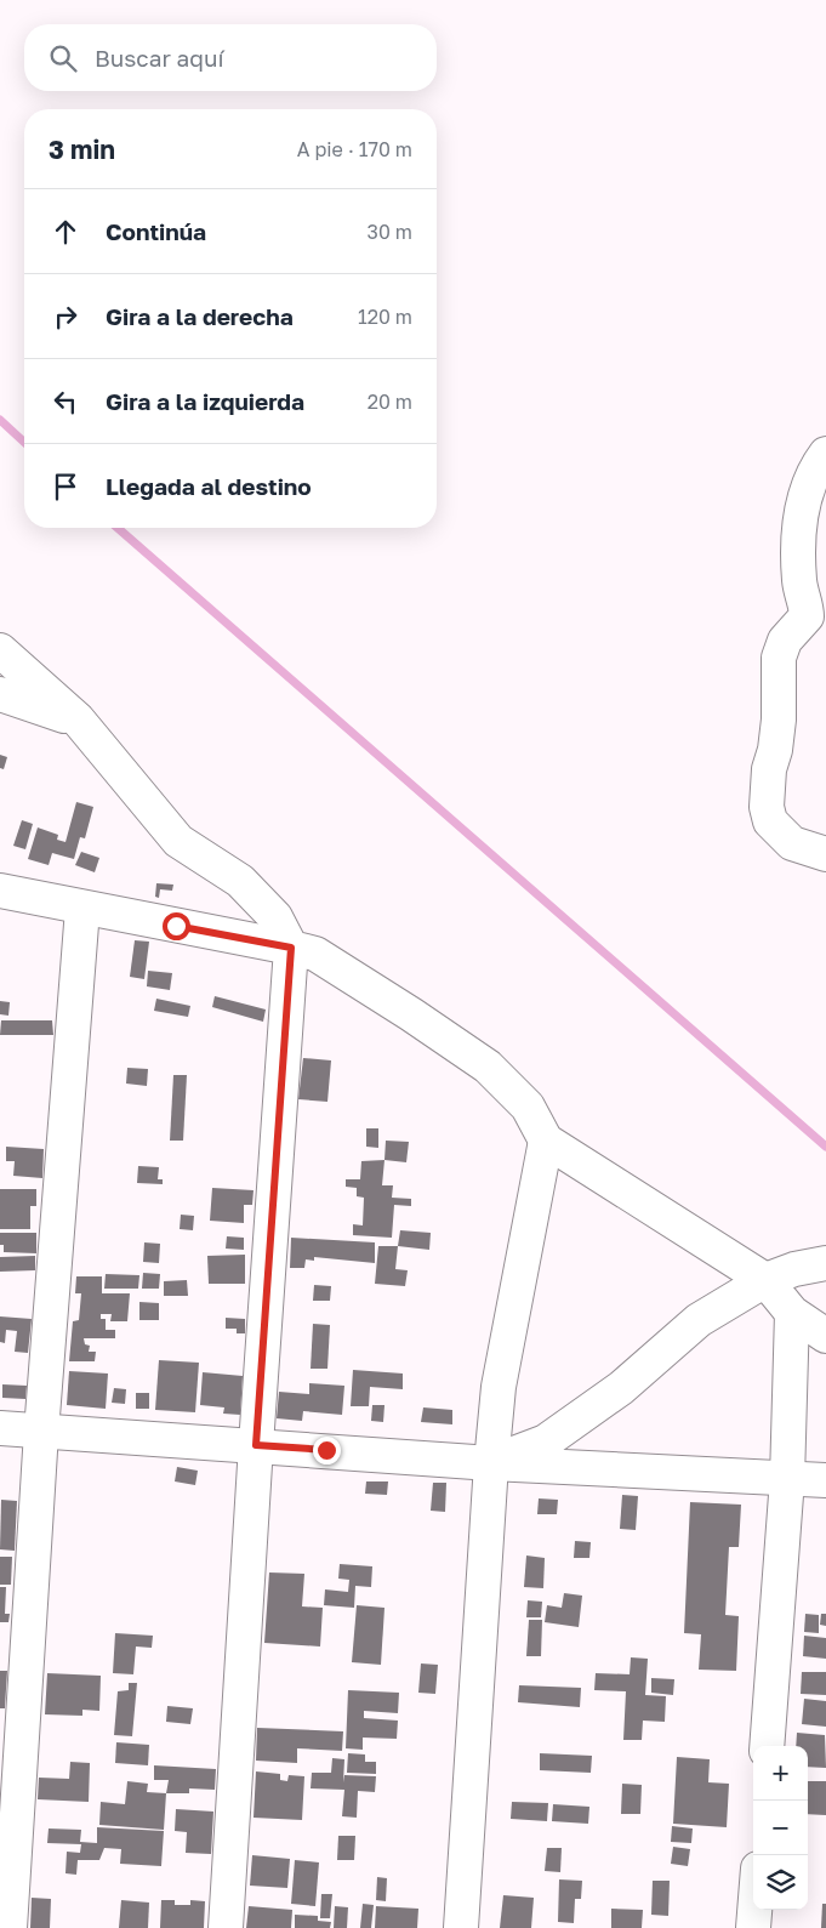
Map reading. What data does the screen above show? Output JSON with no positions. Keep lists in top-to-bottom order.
{
  "page": {
    "search": "Buscar aquí",
    "heading": ["3 min", "A pie · 170 m"],
    "list": [
      ["Continúa", "30 m"],
      ["Gira a la derecha", "120 m"],
      ["Gira a la izquierda", "20 m"],
      "Llegada al destino"
    ],
    "map_buttons": ["+", "−"]
  }
}
